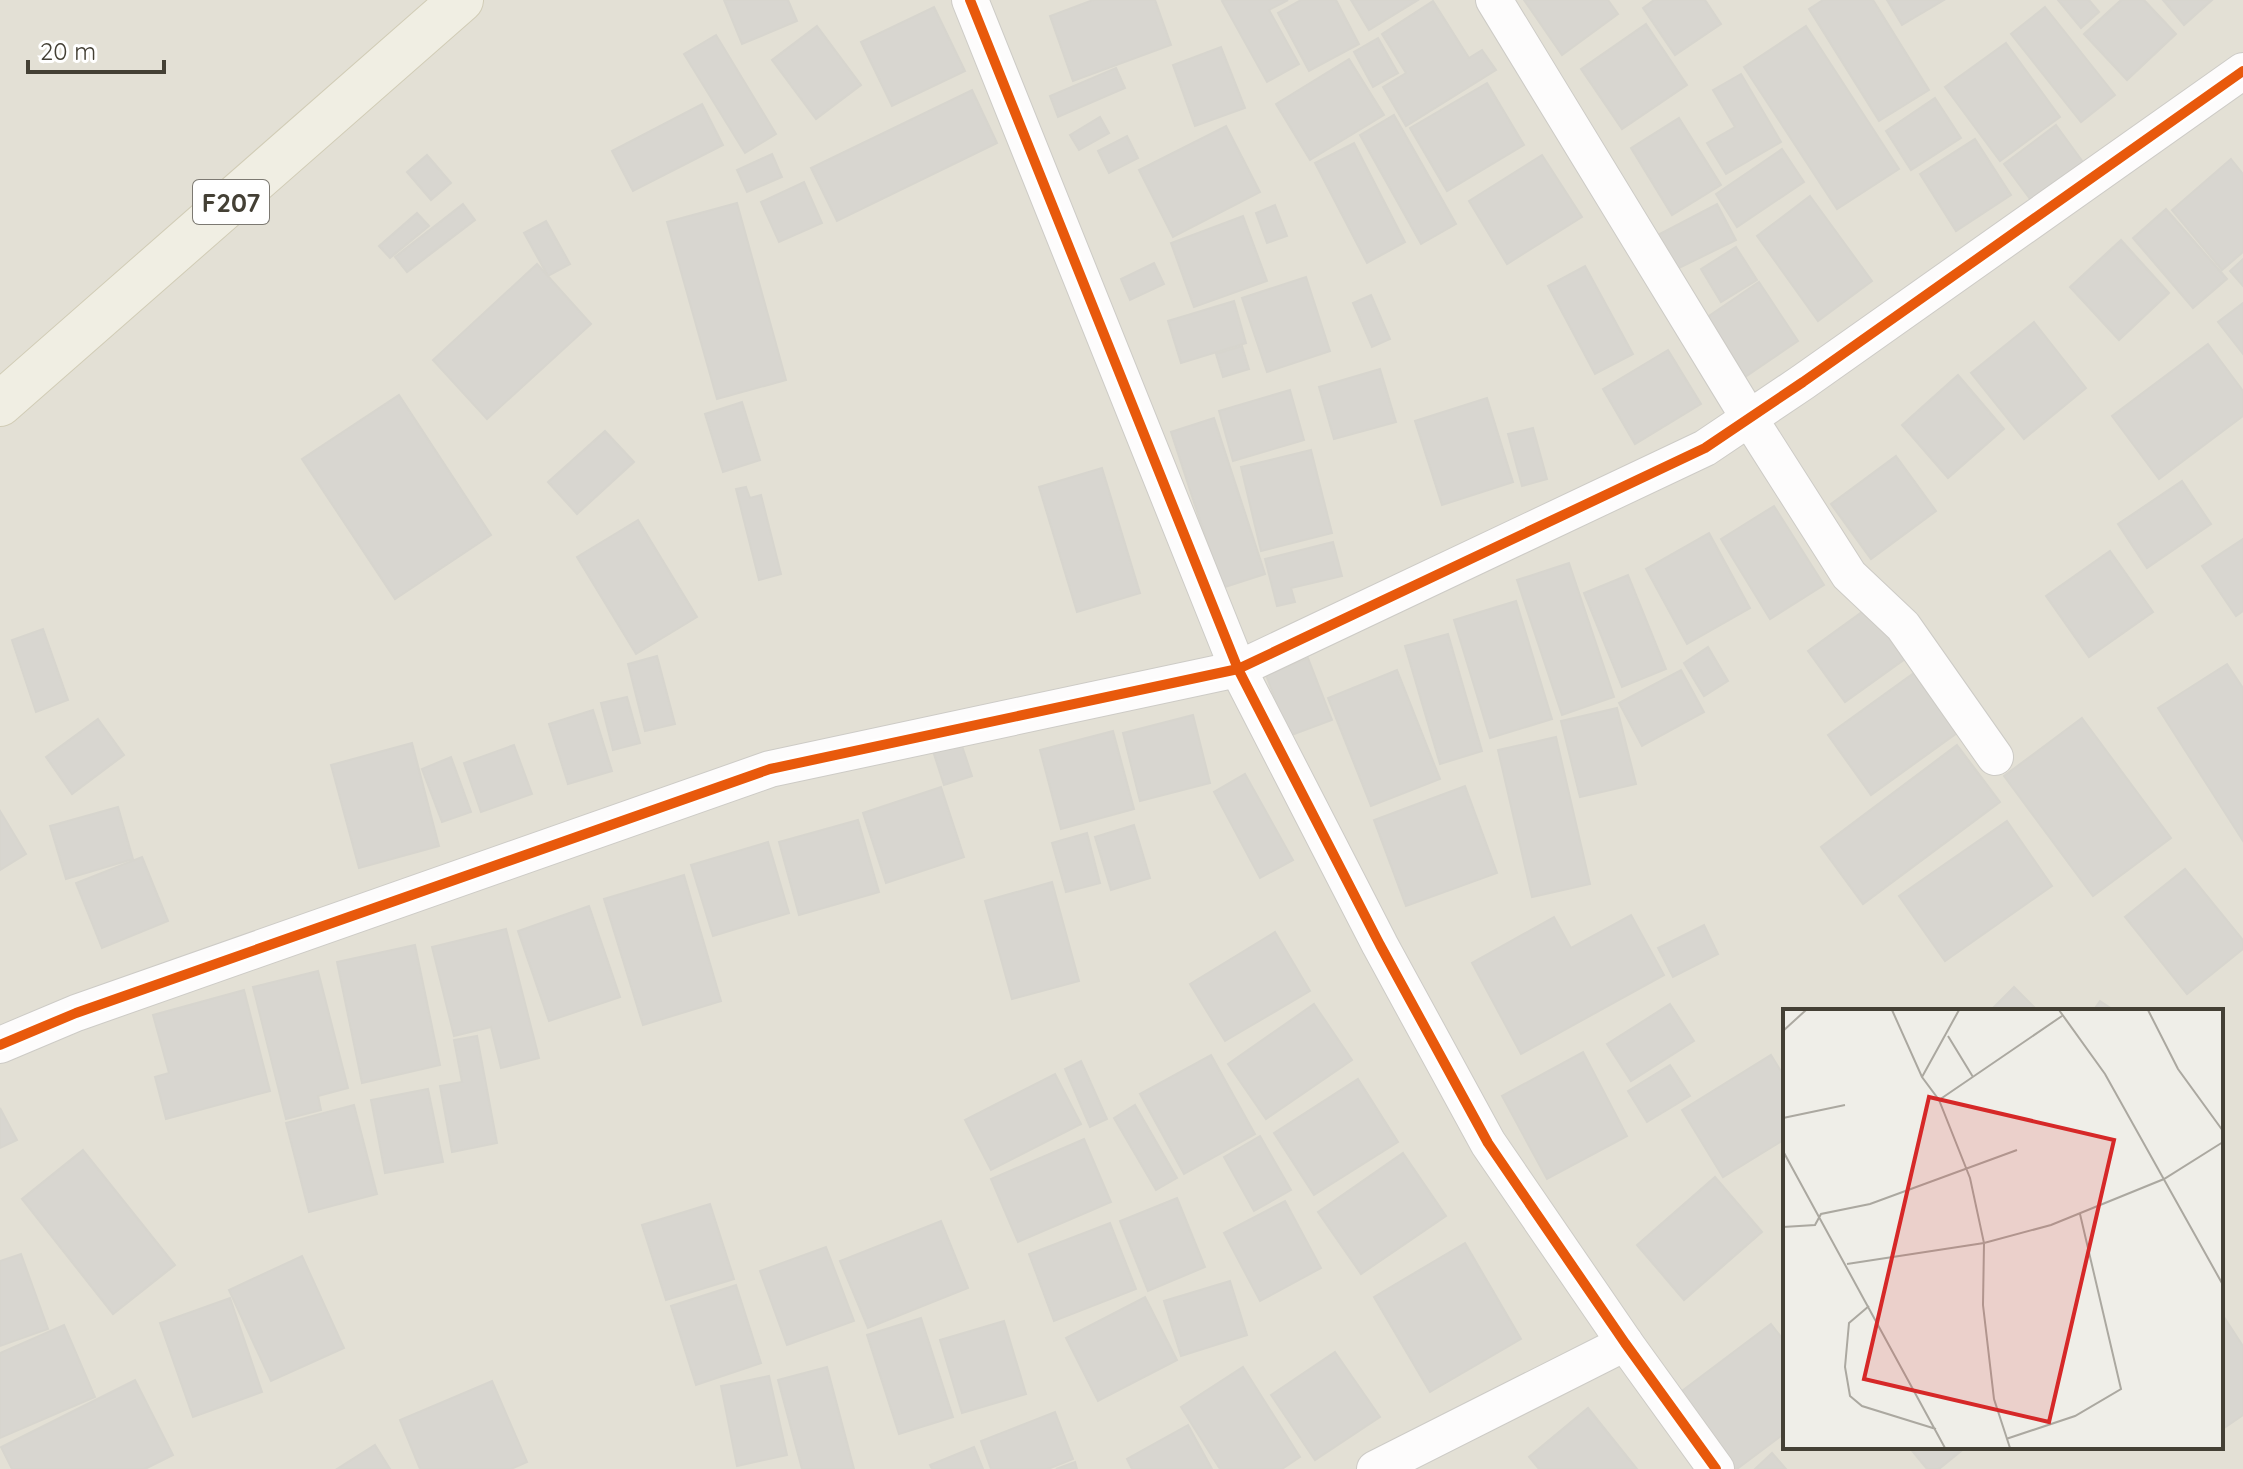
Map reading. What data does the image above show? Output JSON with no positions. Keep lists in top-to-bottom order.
{
  "streets": {
    "main road": ["F207"]
  },
  "scale_bar": "20 m"
}
